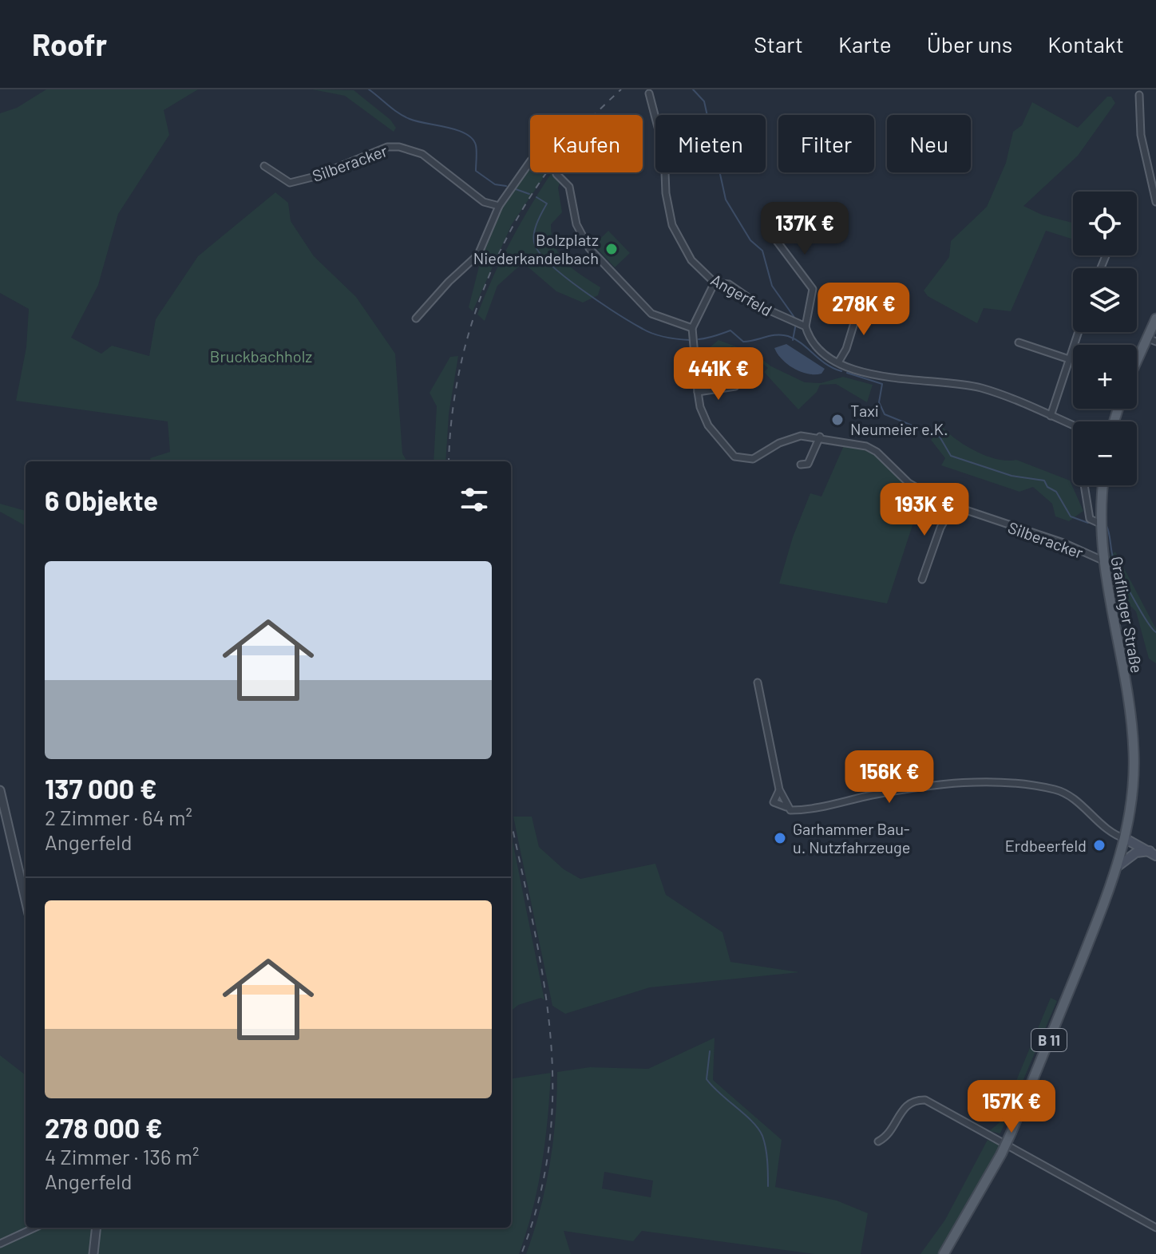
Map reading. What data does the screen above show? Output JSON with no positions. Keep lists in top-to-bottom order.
{
  "streets": {
    "main road": ["Graflinger Straße", "B 11"],
    "street": ["Silberacker", "Angerfeld"]
  },
  "crossings": [
    ["Silberacker", "Graflinger Straße"],
    ["Graflinger Straße", "B 11"]
  ],
  "parks": ["Bruckbachholz"],
  "places": [
    "Bolzplatz Niederkandelbach",
    "Taxi Neumeier e.K.",
    "Garhammer Bau- u. Nutzfahrzeuge",
    "Erdbeerfeld"
  ],
  "page": {
    "header": "Roofr",
    "nav": [
      "Start",
      "Karte",
      "Über uns",
      "Kontakt"
    ],
    "chip": [
      "Kaufen",
      "Mieten",
      "Filter",
      "Neu"
    ],
    "map_buttons": ["+", "−"],
    "price": [
      "137K €",
      "278K €",
      "441K €",
      "193K €",
      "156K €",
      "157K €"
    ],
    "heading": "6 Objekte",
    "list": [
      {
        "name": "137 000 €",
        "note": "2 Zimmer · 64 m² · Angerfeld"
      },
      {
        "name": "278 000 €",
        "note": "4 Zimmer · 136 m² · Angerfeld"
      }
    ]
  }
}
